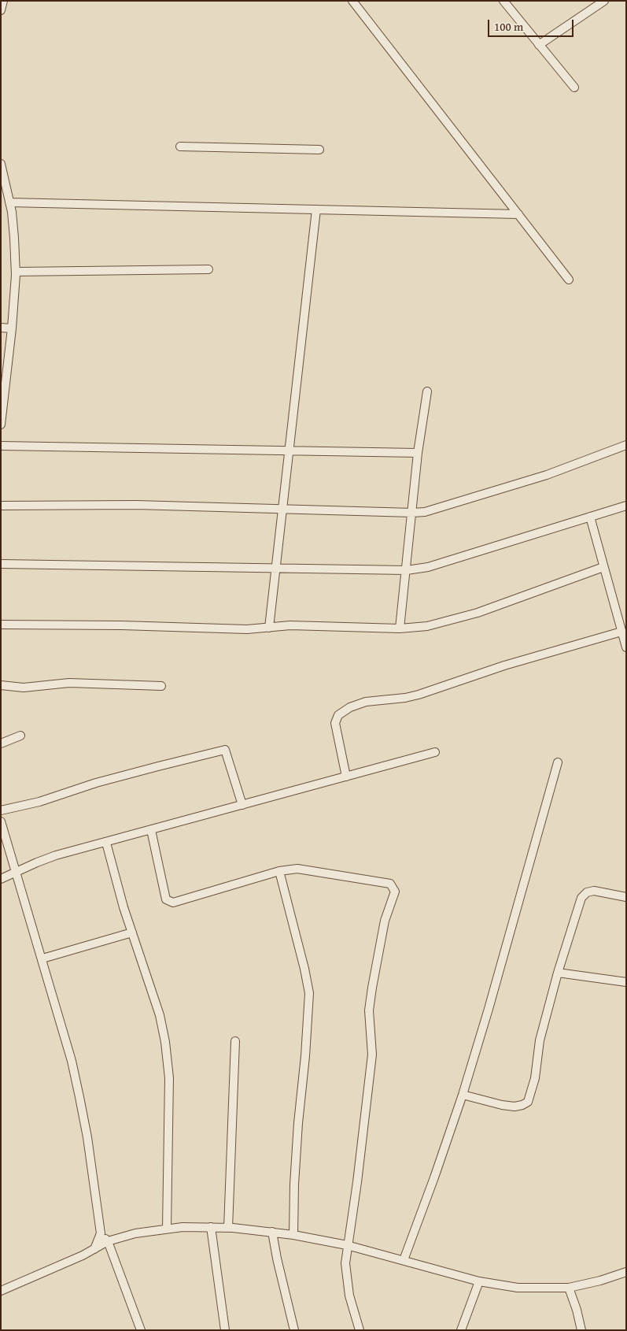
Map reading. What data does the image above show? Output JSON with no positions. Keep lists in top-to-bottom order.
{
  "scale_bar": "100 m"
}
